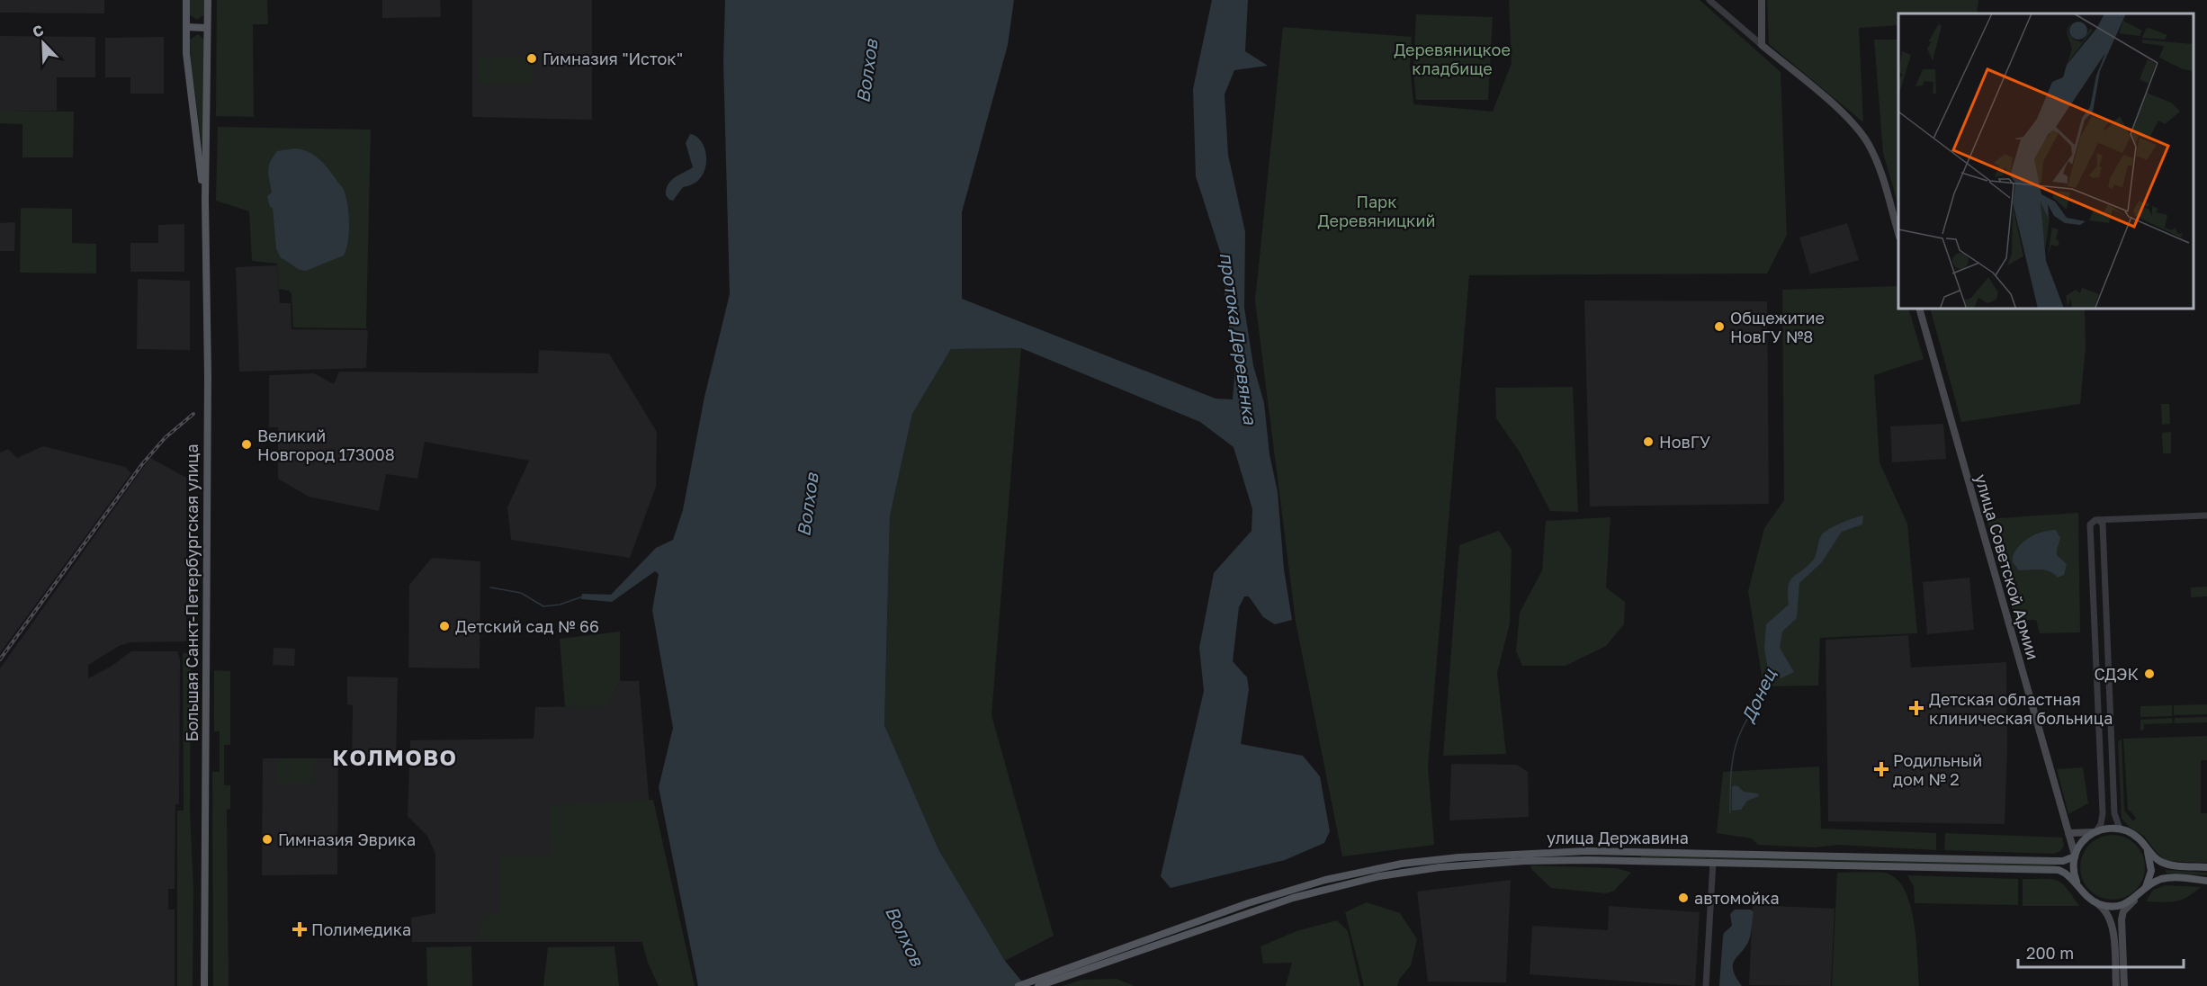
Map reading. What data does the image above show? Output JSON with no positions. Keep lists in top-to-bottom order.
{
  "streets": {
    "main road": ["улица Советской Армии", "Большая Санкт-Петербургская улица", "улица Державина"]
  },
  "crossings": [
    ["улица Советской Армии", "улица Державина"]
  ],
  "districts": ["КОЛМОВО"],
  "water": ["Волхов", "протока Деревянка", "Донец"],
  "parks": ["Деревяницкое кладбище", "Парк Деревяницкий"],
  "places": {
    "other": [
      "Гимназия \"Исток\"",
      "Общежитие НовГУ №8",
      "НовГУ",
      "Великий Новгород 173008",
      "Детский сад № 66",
      "СДЭК",
      "Гимназия Эврика",
      "автомойка"
    ],
    "health": ["Детская областная клиническая больница", "Родильный дом № 2", "Полимедика"]
  },
  "scale_bar": "200 m",
  "north": "top left"
}
